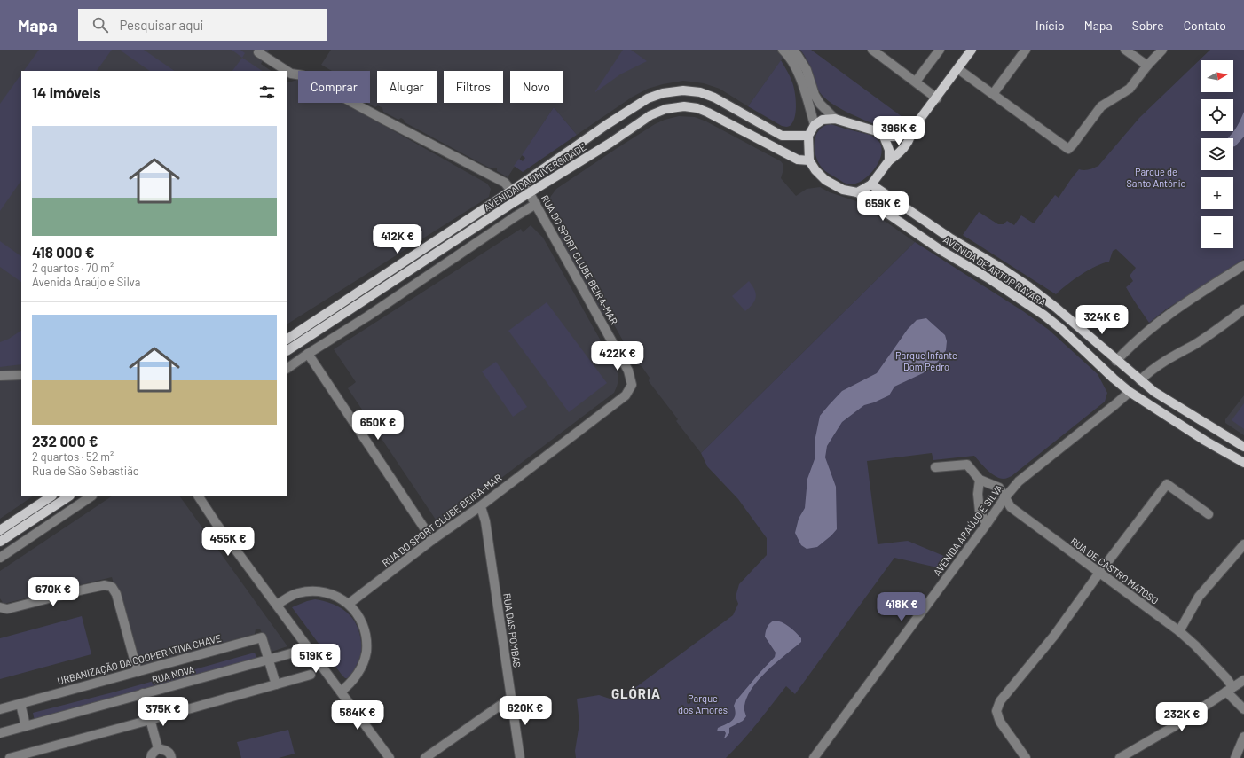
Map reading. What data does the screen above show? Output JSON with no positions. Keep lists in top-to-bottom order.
{
  "streets": {
    "main road": ["AVENIDA DA UNIVERSIDADE", "AVENIDA DE ARTUR RAVARA"],
    "street": [
      "RUA DO SPORT CLUBE BEIRA-MAR",
      "AVENIDA ARAÚJO E SILVA",
      "RUA DE CASTRO MATOSO",
      "RUA DAS POMBAS",
      "URBANIZAÇÃO DA COOPERATIVA CHAVE",
      "RUA NOVA"
    ]
  },
  "crossings": [
    ["AVENIDA DA UNIVERSIDADE", "RUA DO SPORT CLUBE BEIRA-MAR"],
    ["AVENIDA DA UNIVERSIDADE", "AVENIDA DE ARTUR RAVARA"],
    ["RUA DO SPORT CLUBE BEIRA-MAR", "RUA DAS POMBAS"],
    ["AVENIDA DE ARTUR RAVARA", "AVENIDA ARAÚJO E SILVA"],
    ["AVENIDA ARAÚJO E SILVA", "RUA DE CASTRO MATOSO"],
    ["URBANIZAÇÃO DA COOPERATIVA CHAVE", "RUA NOVA"]
  ],
  "districts": ["GLÓRIA"],
  "parks": ["Parque de Santo António", "Parque Infante Dom Pedro", "Parque dos Amores"],
  "north": "right",
  "page": {
    "header": "Mapa",
    "search": "Pesquisar aqui",
    "nav": [
      "Início",
      "Mapa",
      "Sobre",
      "Contato"
    ],
    "map_buttons": ["+", "−"],
    "chip": [
      "Comprar",
      "Alugar",
      "Filtros",
      "Novo"
    ],
    "heading": "14 imóveis",
    "list": [
      {
        "name": "418 000 €",
        "note": "2 quartos · 70 m² · Avenida Araújo e Silva"
      },
      {
        "name": "232 000 €",
        "note": "2 quartos · 52 m² · Rua de São Sebastião"
      }
    ],
    "price": [
      "396K €",
      "659K €",
      "412K €",
      "324K €",
      "422K €",
      "650K €",
      "455K €",
      "670K €",
      "418K €",
      "519K €",
      "620K €",
      "375K €",
      "584K €",
      "232K €"
    ]
  }
}
